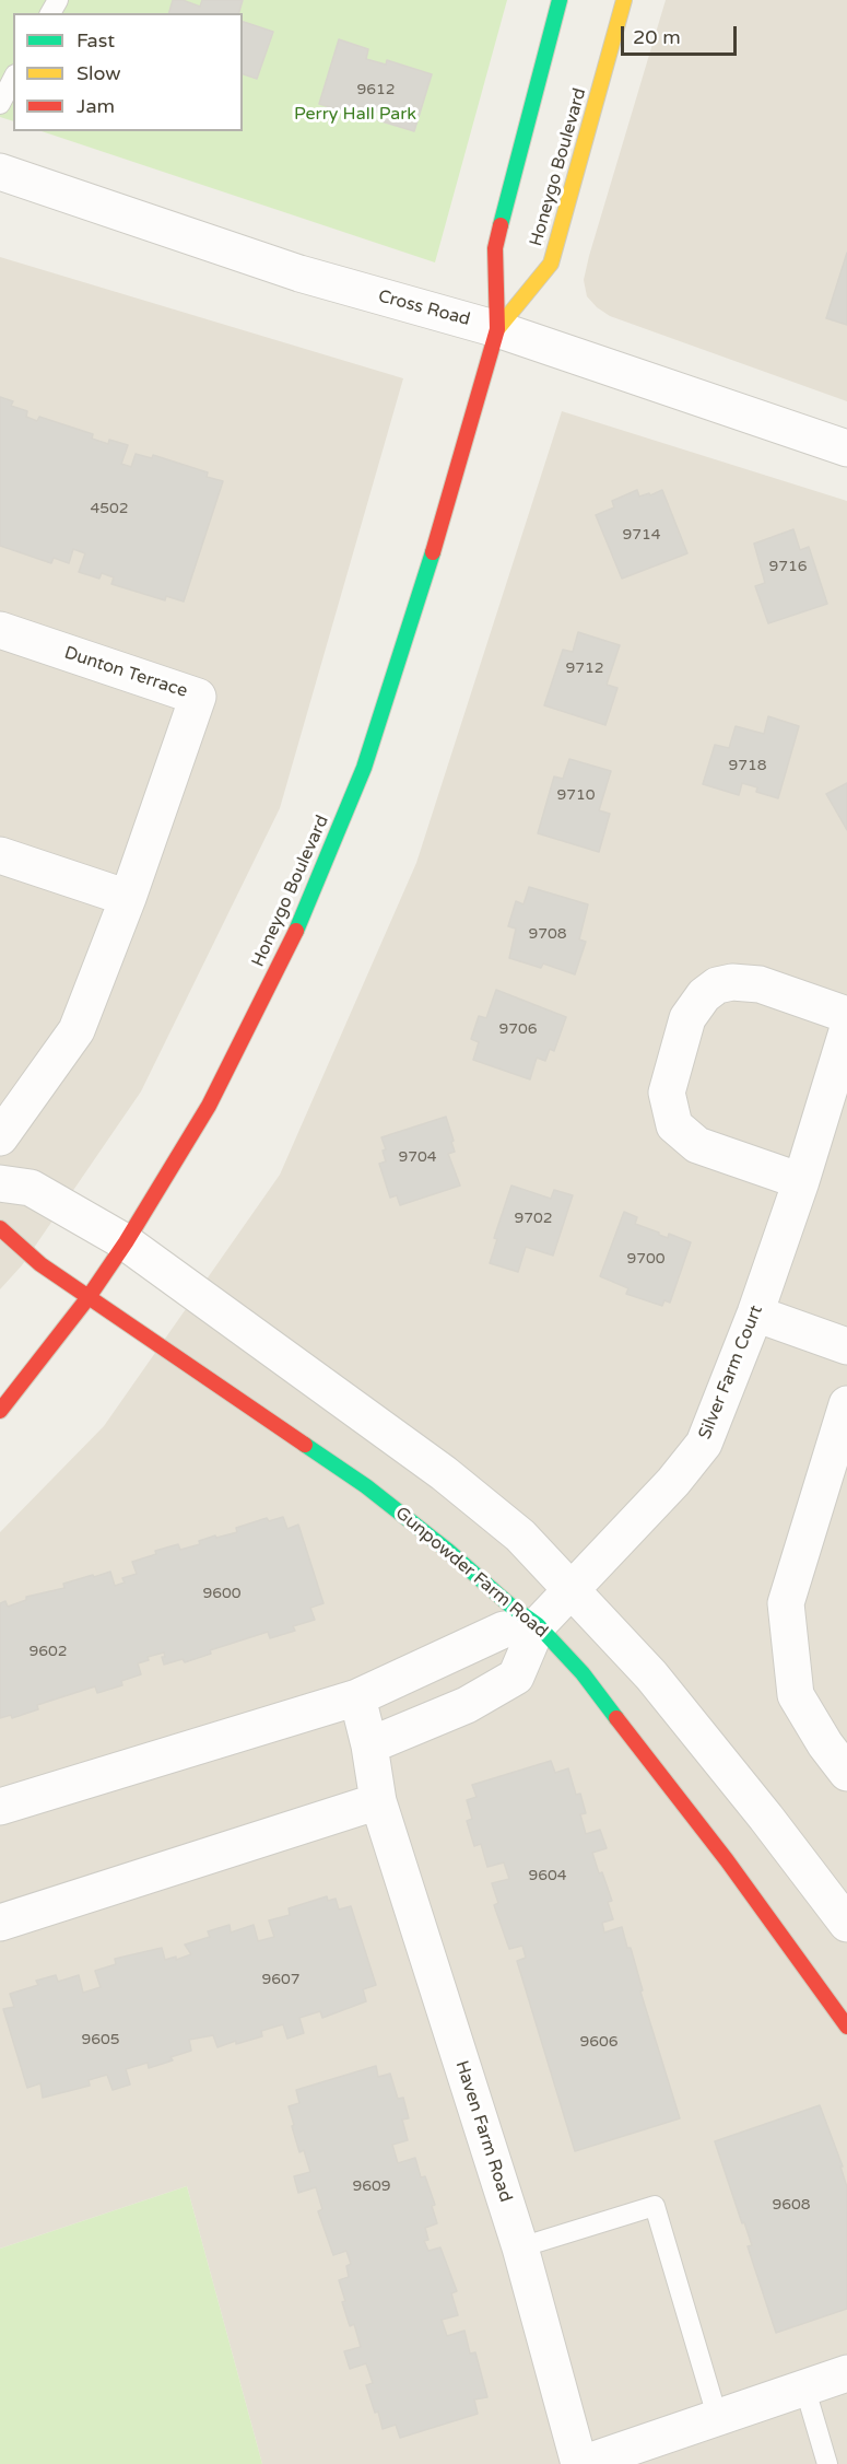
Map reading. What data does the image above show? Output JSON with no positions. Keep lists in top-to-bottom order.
{
  "streets": {
    "main road": ["Honeygo Boulevard", "Gunpowder Farm Road"],
    "street": [
      "Cross Road",
      "Dunton Terrace",
      "Silver Farm Court",
      "Haven Farm Road"
    ]
  },
  "crossings": [
    ["Honeygo Boulevard", "Cross Road"],
    ["Honeygo Boulevard", "Gunpowder Farm Road"],
    ["Silver Farm Court", "Gunpowder Farm Road"]
  ],
  "parks": ["Perry Hall Park"],
  "house_numbers": [
    "9612",
    "4502",
    "9714",
    "9716",
    "9712",
    "9718",
    "9710",
    "9708",
    "9706",
    "9704",
    "9702",
    "9700",
    "9600",
    "9602",
    "9604",
    "9607",
    "9605",
    "9606",
    "9609",
    "9608"
  ],
  "legend": ["Fast", "Slow", "Jam"],
  "scale_bar": "20 m"
}
